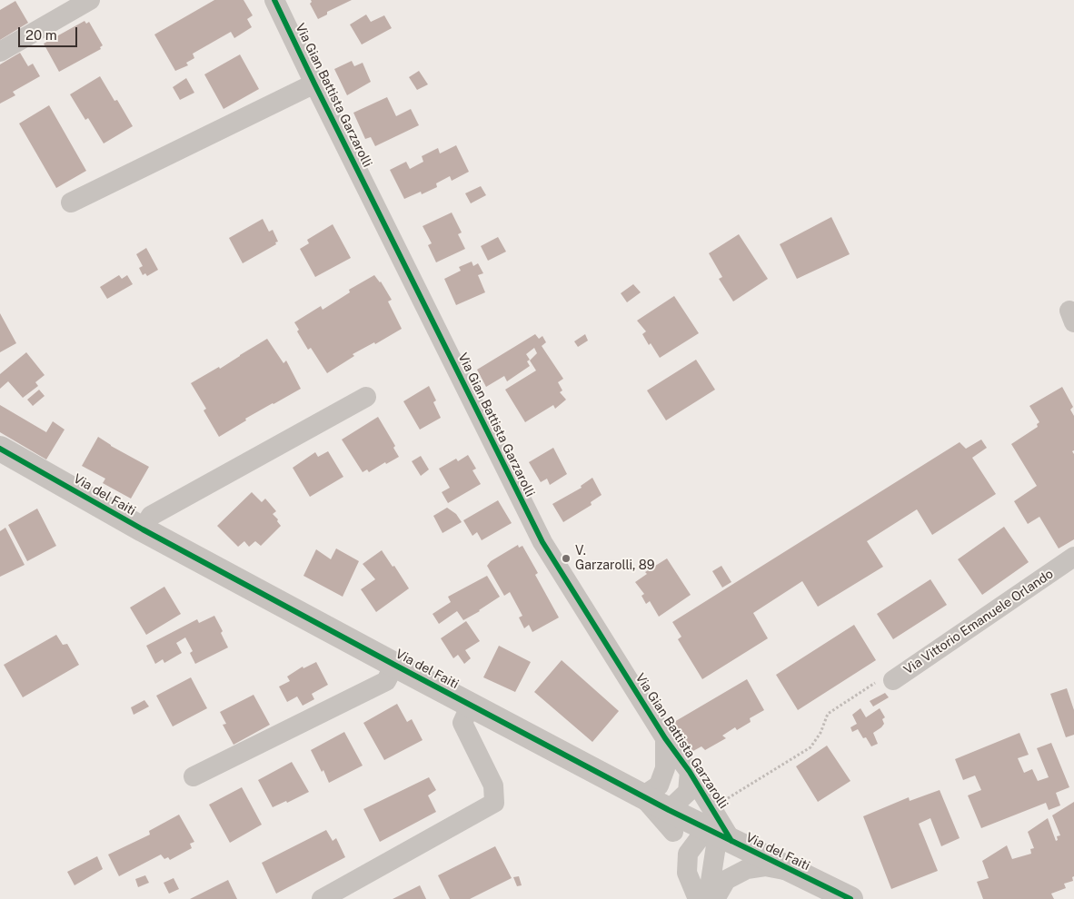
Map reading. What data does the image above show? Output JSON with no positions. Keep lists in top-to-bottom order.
{
  "streets": {
    "street": ["Via Gian Battista Garzarolli", "Via del Faiti", "Via Vittorio Emanuele Orlando"]
  },
  "crossings": [
    ["Via Gian Battista Garzarolli", "Via del Faiti"],
    ["Via Gian Battista Garzarolli", "Via Vittorio Emanuele Orlando"]
  ],
  "places": ["V. Garzarolli, 89"],
  "scale_bar": "20 m"
}
